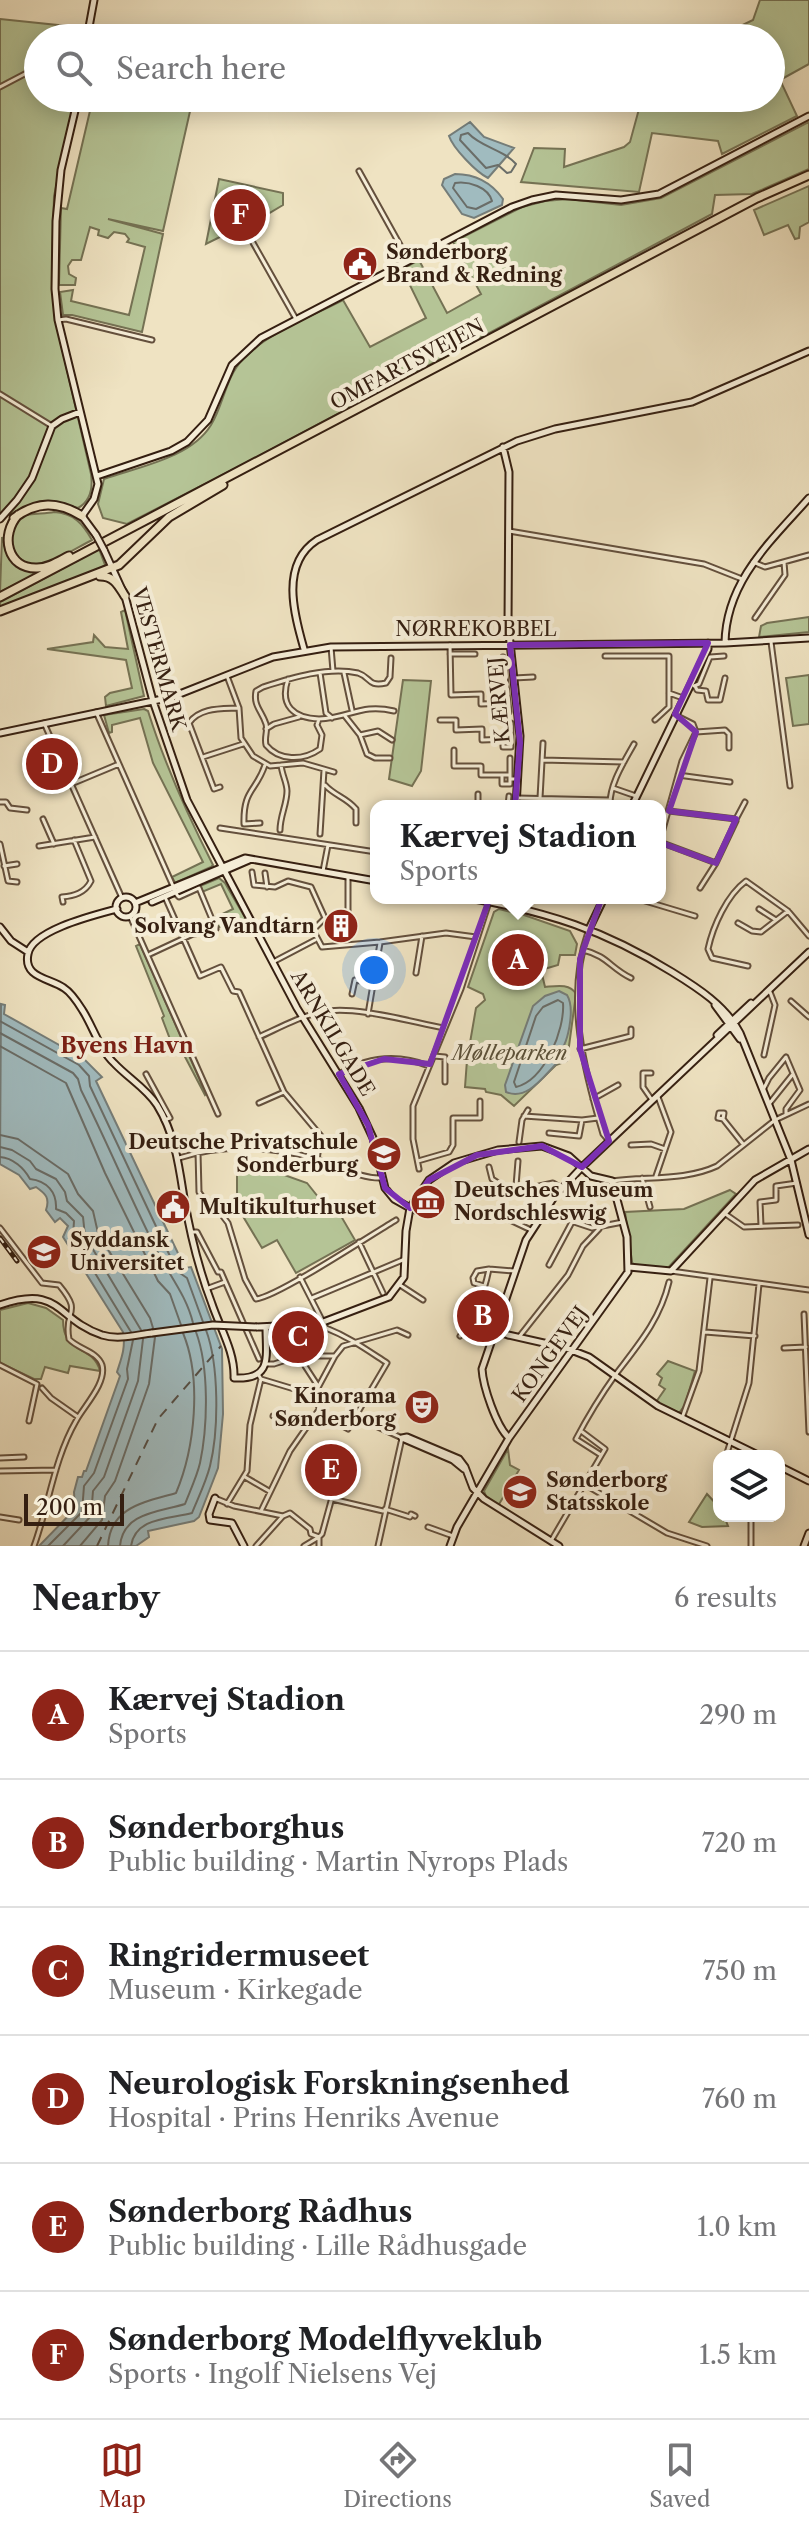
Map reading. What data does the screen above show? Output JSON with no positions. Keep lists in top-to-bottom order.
{
  "streets": {
    "highway": ["OMFARTSVEJEN"],
    "street": [
      "NØRREKOBBEL",
      "VESTERMARK",
      "KÆRVEJ",
      "ARNKILGADE",
      "KONGEVEJ"
    ]
  },
  "crossings": [
    ["NØRREKOBBEL", "VESTERMARK"],
    ["NØRREKOBBEL", "KÆRVEJ"],
    ["VESTERMARK", "ARNKILGADE"]
  ],
  "districts": ["Byens Havn"],
  "parks": ["Mølleparken"],
  "places": {
    "public building": ["Sønderborg Brand & Redning", "Multikulturhuset"],
    "building": ["Solvang Vandtårn"],
    "school or university": ["Deutsche Privatschule Sonderburg", "Syddansk Universitet", "Sønderborg Statsskole"],
    "museum": ["Deutsches Museum Nordschleswig"],
    "theatre": ["Kinorama Sønderborg"]
  },
  "scale_bar": "200 m",
  "page": {
    "search": "Search here",
    "pins": [
      "F",
      "D",
      "A",
      "B",
      "C",
      "E"
    ],
    "popup": ["Kærvej Stadion", "Sports"],
    "scale": "200 m",
    "heading": ["Nearby", "6 results"],
    "list": [
      {
        "mark": "A",
        "name": "Kærvej Stadion",
        "note": "Sports",
        "value": "290 m"
      },
      {
        "mark": "B",
        "name": "Sønderborghus",
        "note": "Public building · Martin Nyrops Plads",
        "value": "720 m"
      },
      {
        "mark": "C",
        "name": "Ringridermuseet",
        "note": "Museum · Kirkegade",
        "value": "750 m"
      },
      {
        "mark": "D",
        "name": "Neurologisk Forskningsenhed",
        "note": "Hospital · Prins Henriks Avenue",
        "value": "760 m"
      },
      {
        "mark": "E",
        "name": "Sønderborg Rådhus",
        "note": "Public building · Lille Rådhusgade",
        "value": "1.0 km"
      },
      {
        "mark": "F",
        "name": "Sønderborg Modelflyveklub",
        "note": "Sports · Ingolf Nielsens Vej",
        "value": "1.5 km"
      }
    ],
    "nav": ["Map", "Directions", "Saved"]
  }
}
